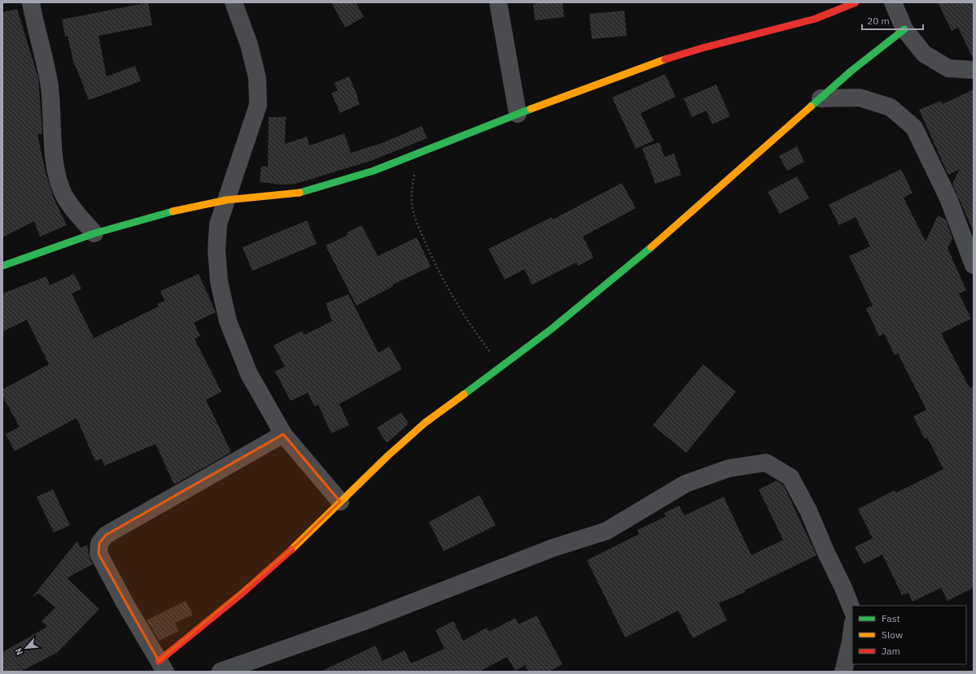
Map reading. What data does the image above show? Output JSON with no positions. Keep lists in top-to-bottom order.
{
  "legend": ["Fast", "Slow", "Jam"],
  "scale_bar": "20 m",
  "north": "bottom left"
}
